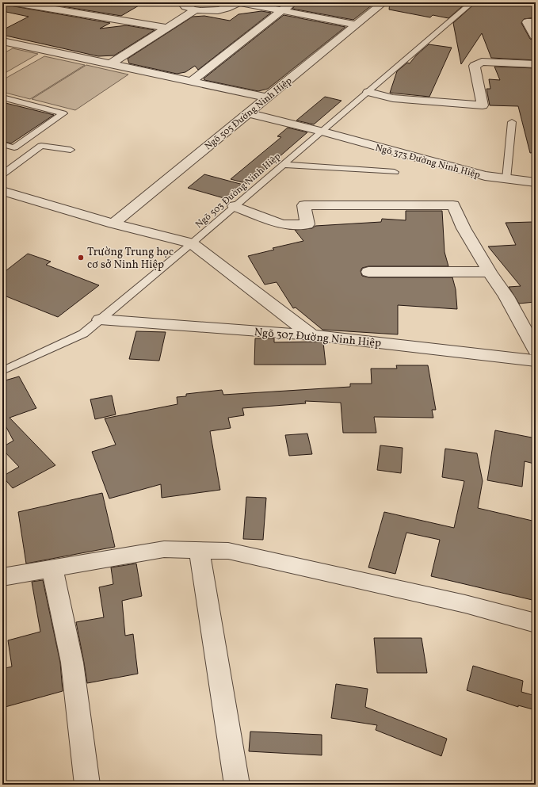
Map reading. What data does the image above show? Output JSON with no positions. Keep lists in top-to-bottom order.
{
  "streets": {
    "street": ["Ngõ 505 Đường Ninh Hiệp", "Ngõ 373 Đường Ninh Hiệp", "Ngõ 307 Đường Ninh Hiệp"],
    "lane": ["Ngõ 503 Đường Ninh Hiệp"]
  },
  "crossings": [
    ["Ngõ 505 Đường Ninh Hiệp", "Ngõ 373 Đường Ninh Hiệp"],
    ["Ngõ 373 Đường Ninh Hiệp", "Ngõ 503 Đường Ninh Hiệp"],
    ["Ngõ 503 Đường Ninh Hiệp", "Ngõ 307 Đường Ninh Hiệp"]
  ],
  "places": ["Trường Trung học cơ sở Ninh Hiệp"]
}
